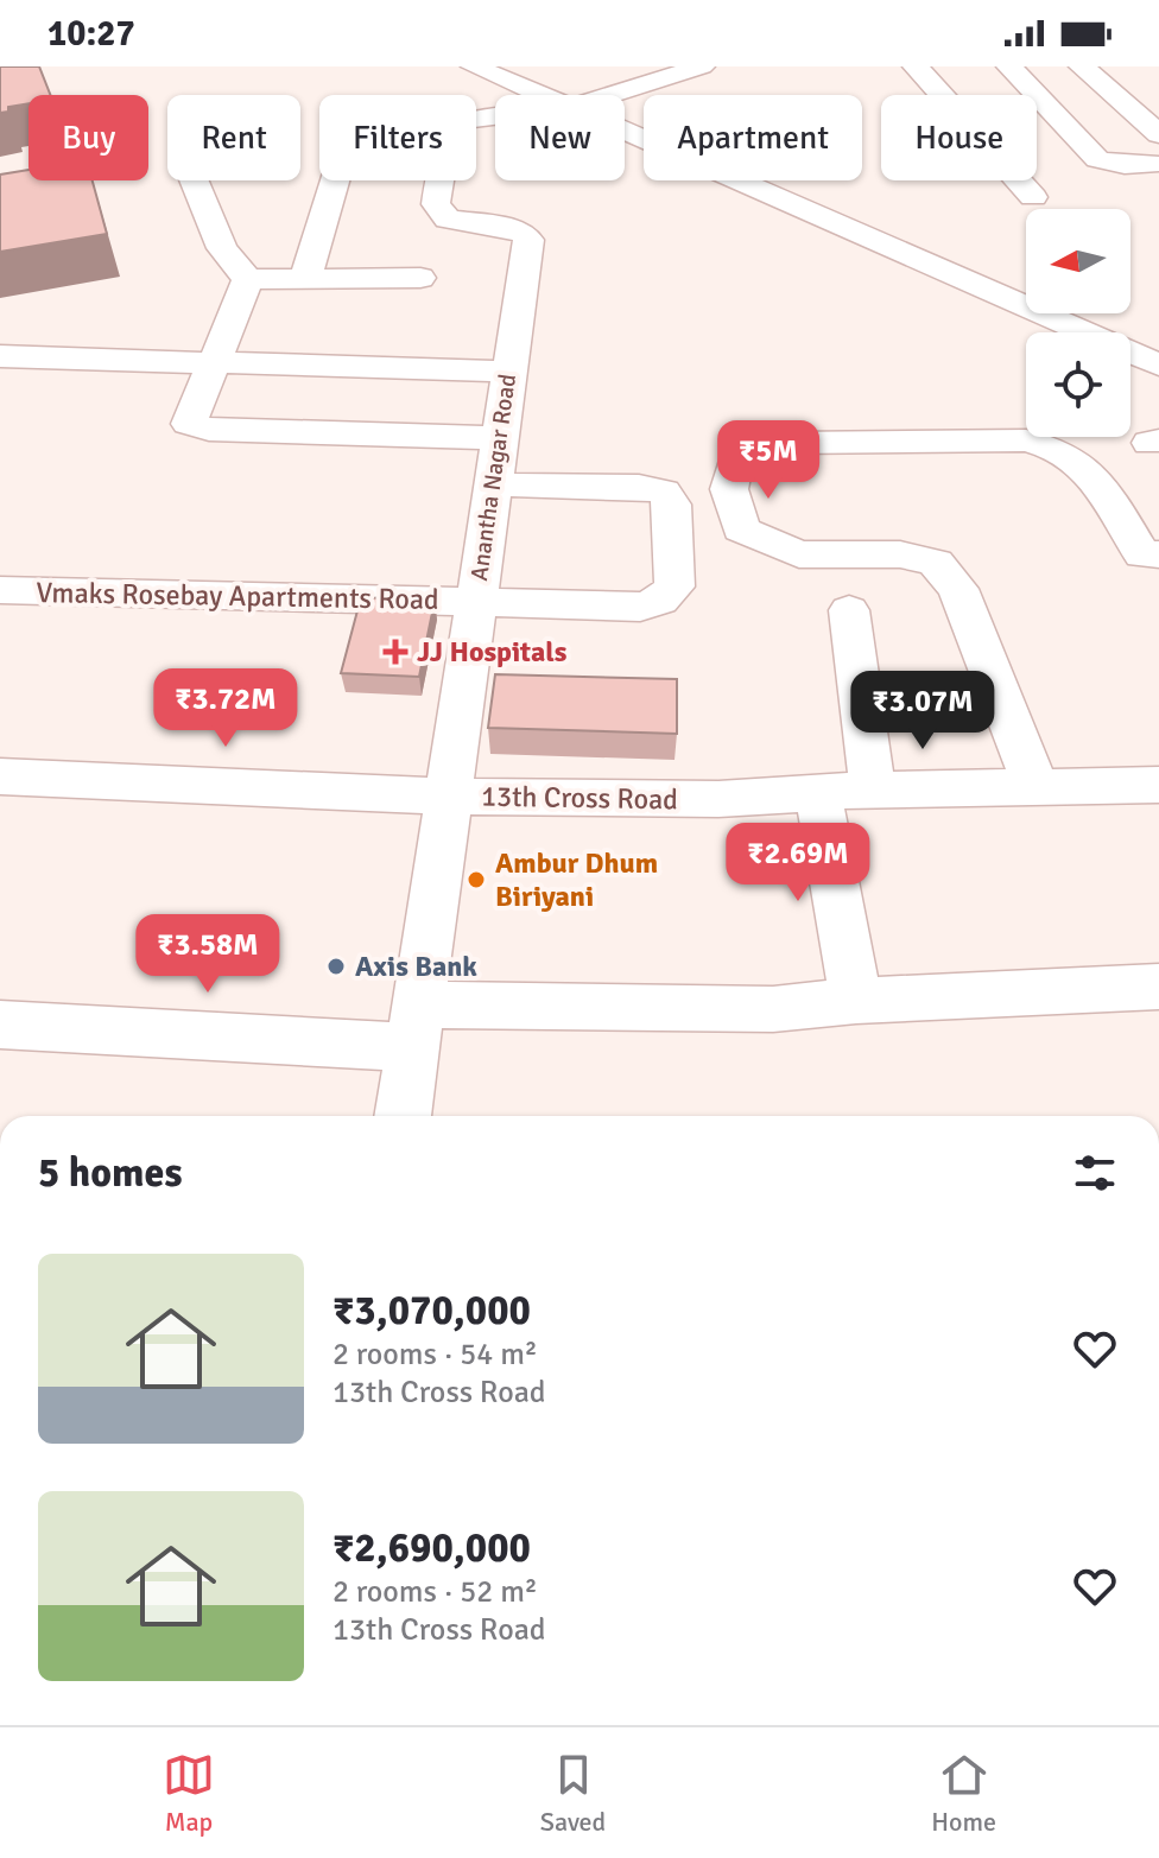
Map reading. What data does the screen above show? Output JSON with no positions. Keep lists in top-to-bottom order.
{
  "streets": {
    "street": ["Anantha Nagar Road", "Vmaks Rosebay Apartments Road", "13th Cross Road"]
  },
  "crossings": [
    ["Anantha Nagar Road", "Vmaks Rosebay Apartments Road"],
    ["Anantha Nagar Road", "13th Cross Road"]
  ],
  "places": {
    "health": ["JJ Hospitals"],
    "other": ["Ambur Dhum Biriyani", "Axis Bank"]
  },
  "north": "left",
  "page": {
    "status": "10:27",
    "chip": [
      "Buy",
      "Rent",
      "Filters",
      "New",
      "Apartment",
      "House"
    ],
    "price": [
      "₹5M",
      "₹3.72M",
      "₹3.07M",
      "₹2.69M",
      "₹3.58M"
    ],
    "heading": "5 homes",
    "list": [
      {
        "name": "₹3,070,000",
        "note": "2 rooms · 54 m² · 13th Cross Road"
      },
      {
        "name": "₹2,690,000",
        "note": "2 rooms · 52 m² · 13th Cross Road"
      }
    ],
    "tabs": ["Map", "Saved", "Home"]
  }
}
